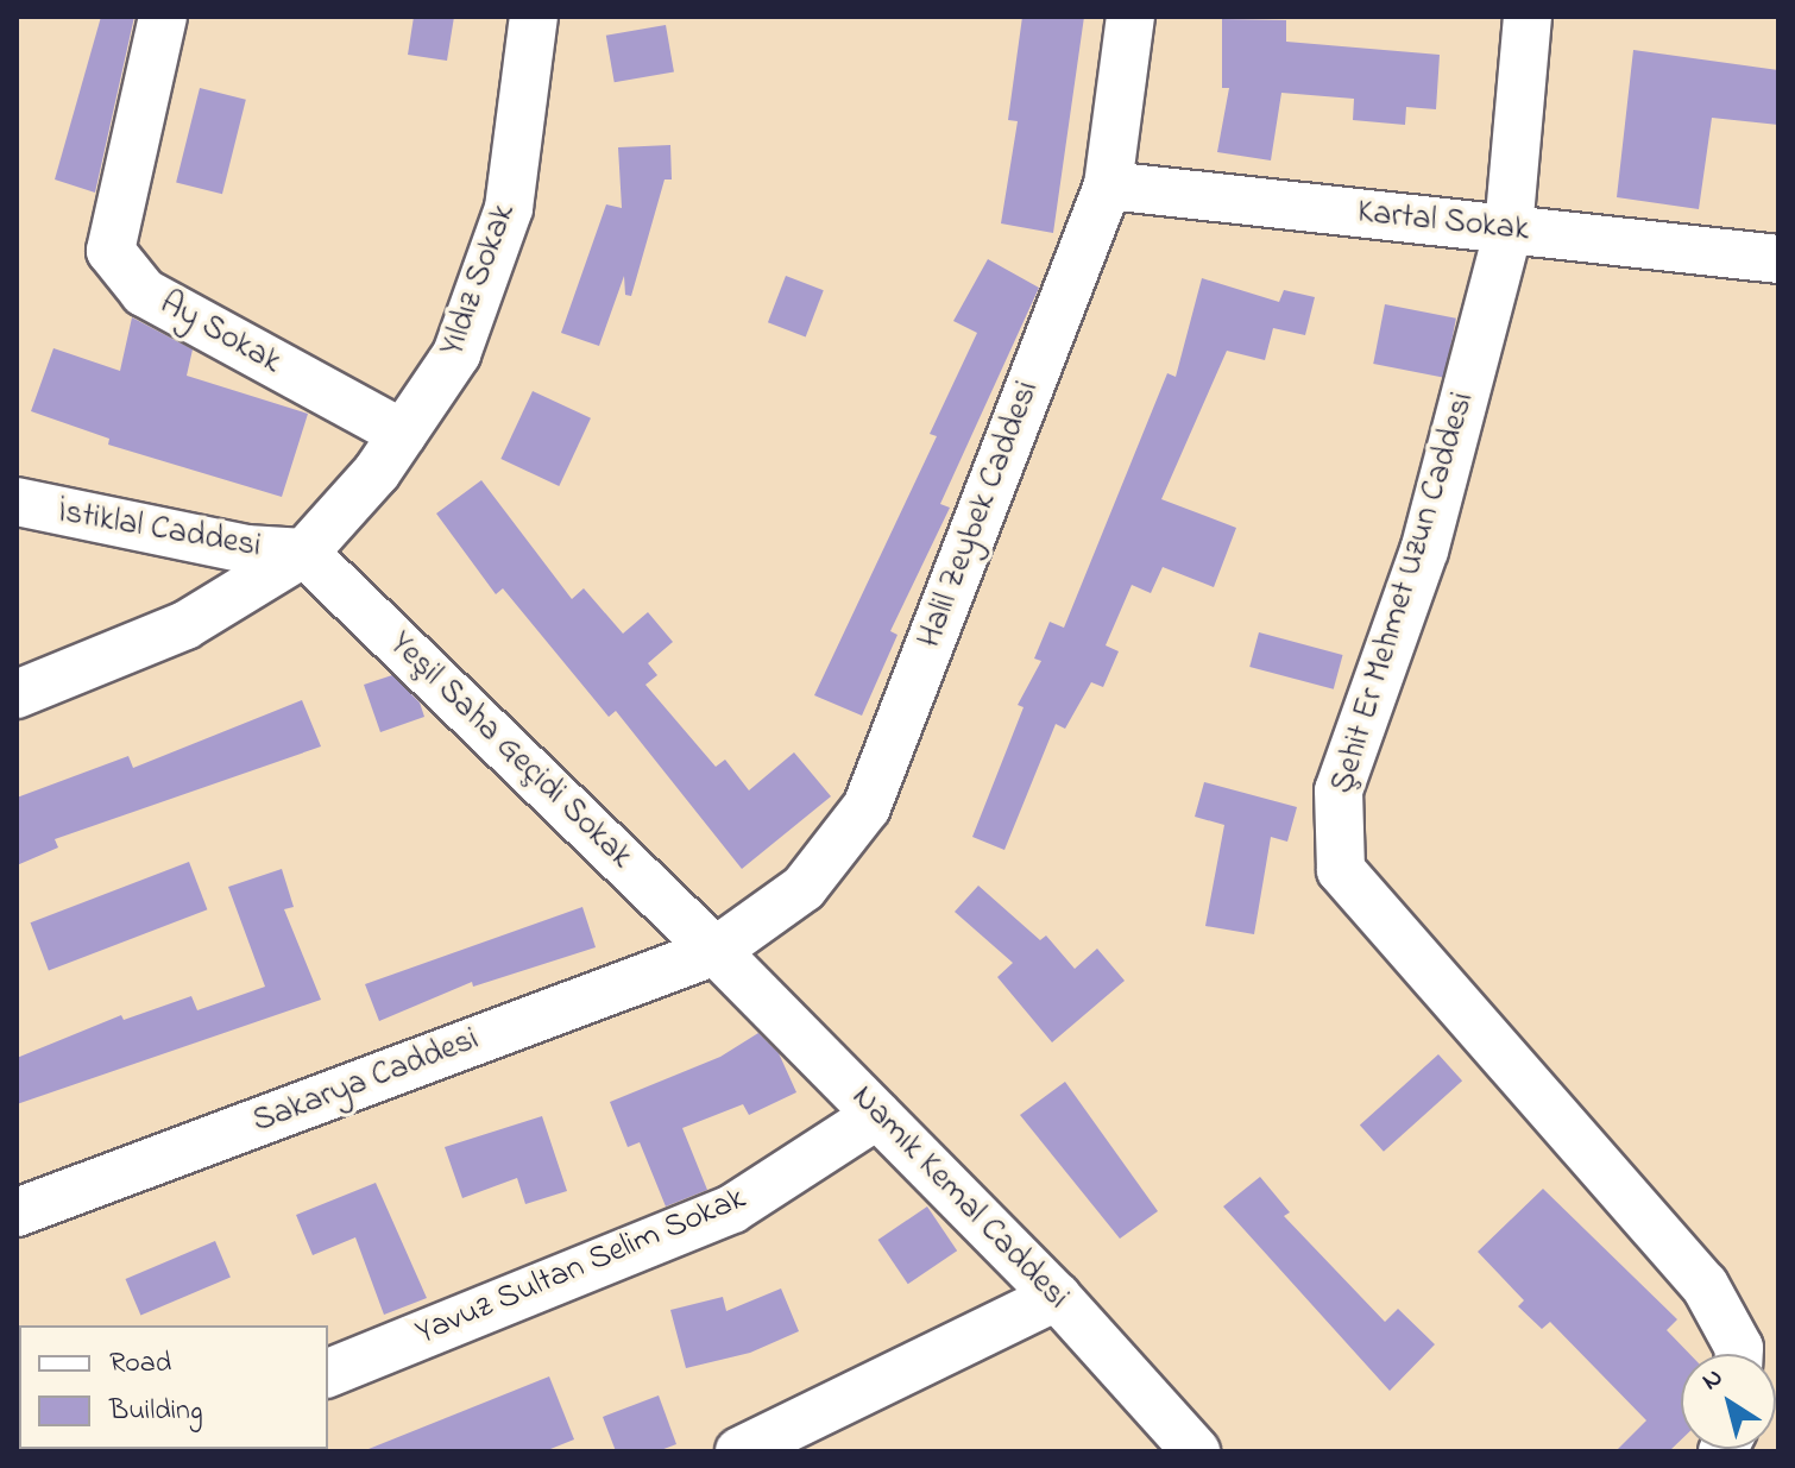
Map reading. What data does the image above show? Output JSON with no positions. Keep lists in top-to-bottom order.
{
  "streets": {
    "street": [
      "Kartal Sokak",
      "Yıldız Sokak",
      "Ay Sokak",
      "Halil Zeybek Caddesi",
      "İstiklal Caddesi",
      "Şehit Er Mehmet Uzun Caddesi",
      "Yeşil Saha Geçidi Sokak",
      "Sakarya Caddesi",
      "Namık Kemal Caddesi",
      "Yavuz Sultan Selim Sokak"
    ]
  },
  "crossings": [
    ["Kartal Sokak", "Halil Zeybek Caddesi"],
    ["Kartal Sokak", "Şehit Er Mehmet Uzun Caddesi"],
    ["Yıldız Sokak", "Ay Sokak"],
    ["Yıldız Sokak", "İstiklal Caddesi"],
    ["Yıldız Sokak", "Yeşil Saha Geçidi Sokak"],
    ["Halil Zeybek Caddesi", "Yeşil Saha Geçidi Sokak"],
    ["Halil Zeybek Caddesi", "Sakarya Caddesi"],
    ["Halil Zeybek Caddesi", "Namık Kemal Caddesi"],
    ["İstiklal Caddesi", "Yeşil Saha Geçidi Sokak"],
    ["Yeşil Saha Geçidi Sokak", "Sakarya Caddesi"],
    ["Yeşil Saha Geçidi Sokak", "Namık Kemal Caddesi"],
    ["Sakarya Caddesi", "Namık Kemal Caddesi"],
    ["Namık Kemal Caddesi", "Yavuz Sultan Selim Sokak"]
  ],
  "legend": ["Road", "Building"],
  "north": "top left"
}
